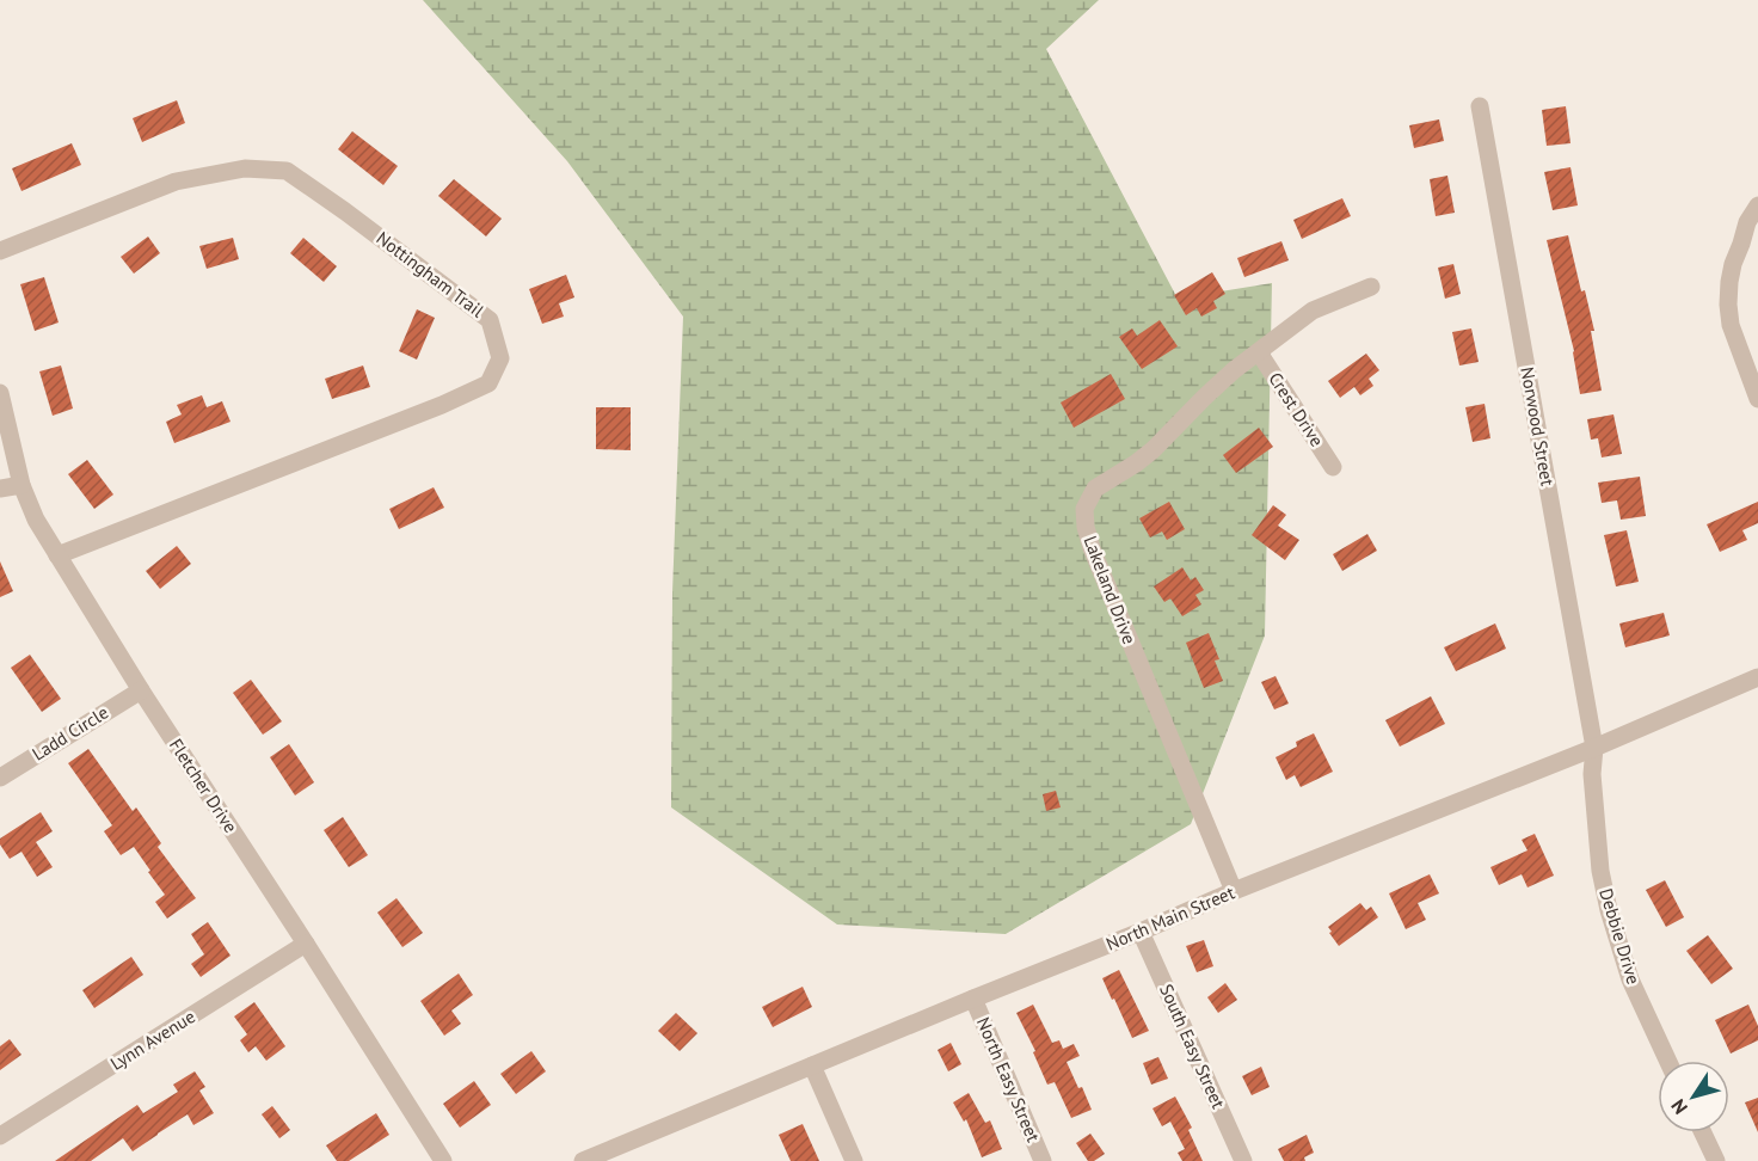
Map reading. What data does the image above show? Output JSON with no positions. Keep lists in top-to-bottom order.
{
  "streets": {
    "street": [
      "Nottingham Trail",
      "Crest Drive",
      "Norwood Street",
      "Lakeland Drive",
      "Ladd Circle",
      "Fletcher Drive",
      "North Main Street",
      "Debbie Drive",
      "Lynn Avenue",
      "South Easy Street",
      "North Easy Street"
    ]
  },
  "crossings": [
    ["Nottingham Trail", "Fletcher Drive"],
    ["Crest Drive", "Lakeland Drive"],
    ["Norwood Street", "North Main Street"],
    ["Norwood Street", "Debbie Drive"],
    ["Lakeland Drive", "North Main Street"],
    ["Ladd Circle", "Fletcher Drive"],
    ["Fletcher Drive", "Lynn Avenue"],
    ["North Main Street", "Debbie Drive"],
    ["North Main Street", "South Easy Street"],
    ["North Main Street", "North Easy Street"]
  ],
  "north": "bottom left"
}
